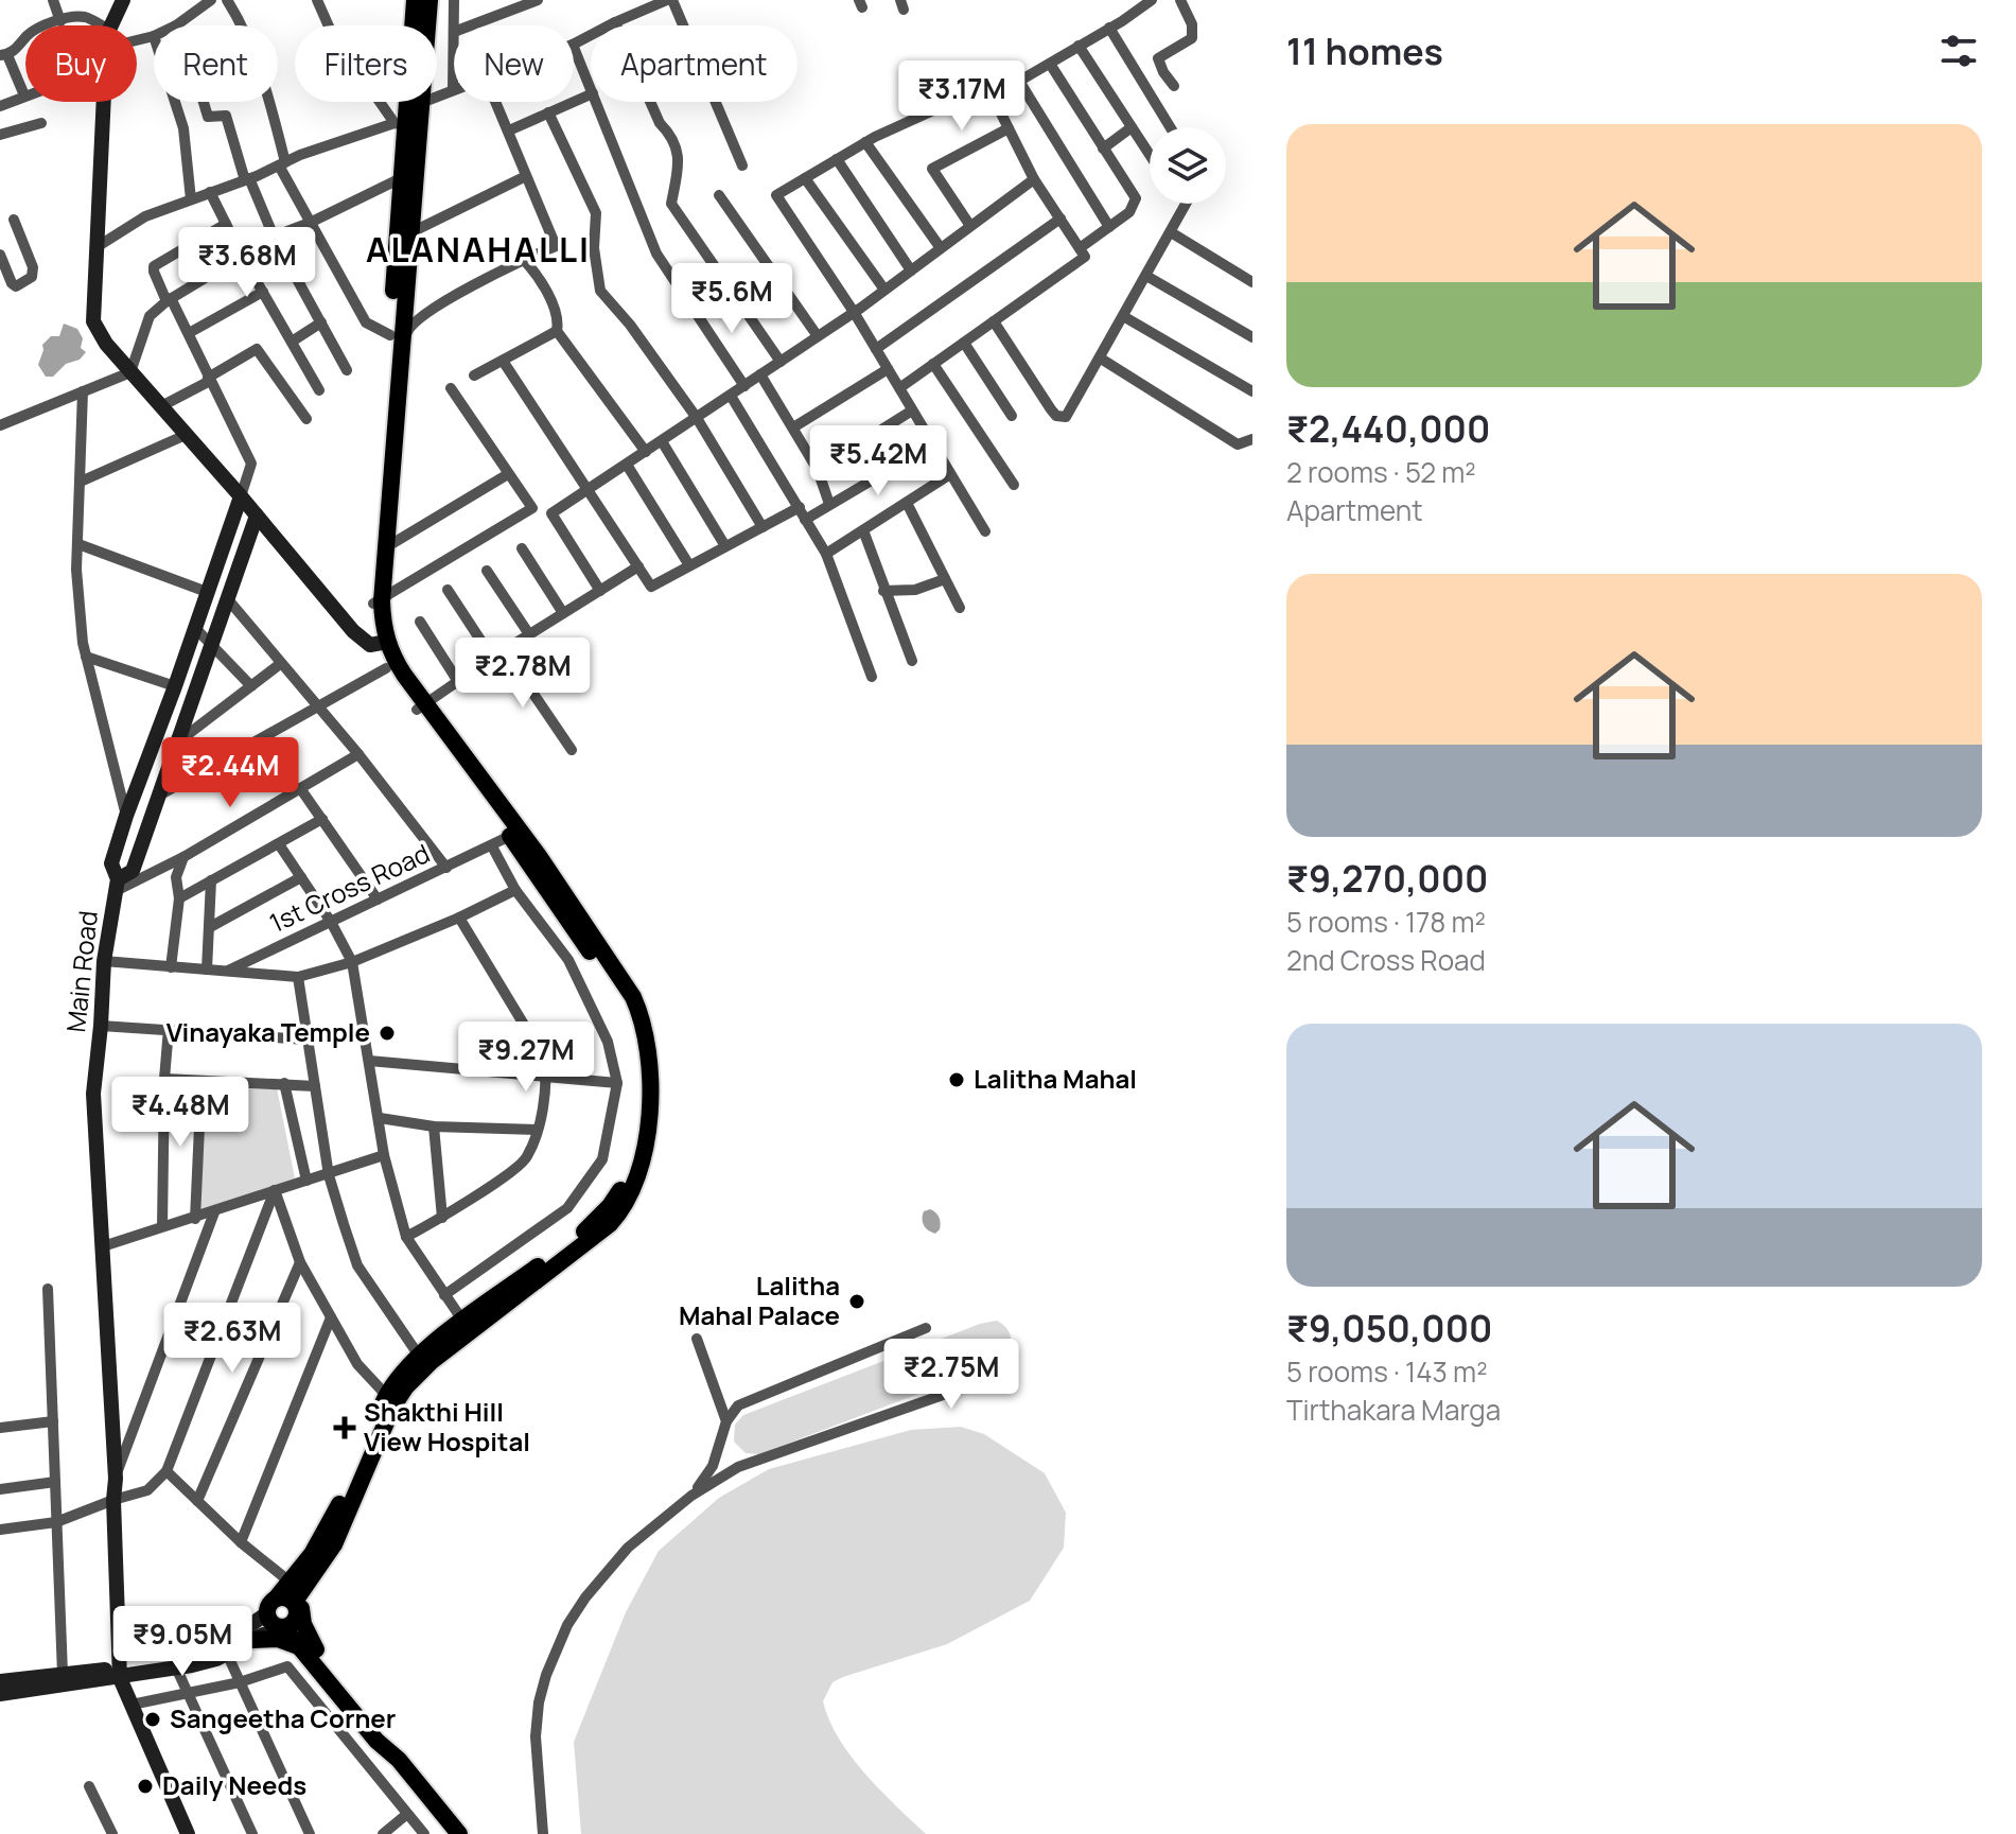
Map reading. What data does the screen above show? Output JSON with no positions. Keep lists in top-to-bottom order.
{
  "streets": {
    "street": ["1st Cross Road", "Main Road"]
  },
  "districts": ["ALANAHALLI"],
  "places": {
    "other": [
      "Vinayaka Temple",
      "Lalitha Mahal",
      "Lalitha Mahal Palace",
      "Sangeetha Corner",
      "Daily Needs"
    ],
    "health": ["Shakthi Hill View Hospital"]
  },
  "page": {
    "heading": "11 homes",
    "chip": [
      "Buy",
      "Rent",
      "Filters",
      "New",
      "Apartment"
    ],
    "price": [
      "₹3.17M",
      "₹3.68M",
      "₹5.6M",
      "₹5.42M",
      "₹2.78M",
      "₹2.44M",
      "₹9.27M",
      "₹4.48M",
      "₹2.63M",
      "₹2.75M",
      "₹9.05M"
    ],
    "list": [
      {
        "name": "₹2,440,000",
        "note": "2 rooms · 52 m² · Apartment"
      },
      {
        "name": "₹9,270,000",
        "note": "5 rooms · 178 m² · 2nd Cross Road"
      },
      {
        "name": "₹9,050,000",
        "note": "5 rooms · 143 m² · Tirthakara Marga"
      }
    ]
  }
}
